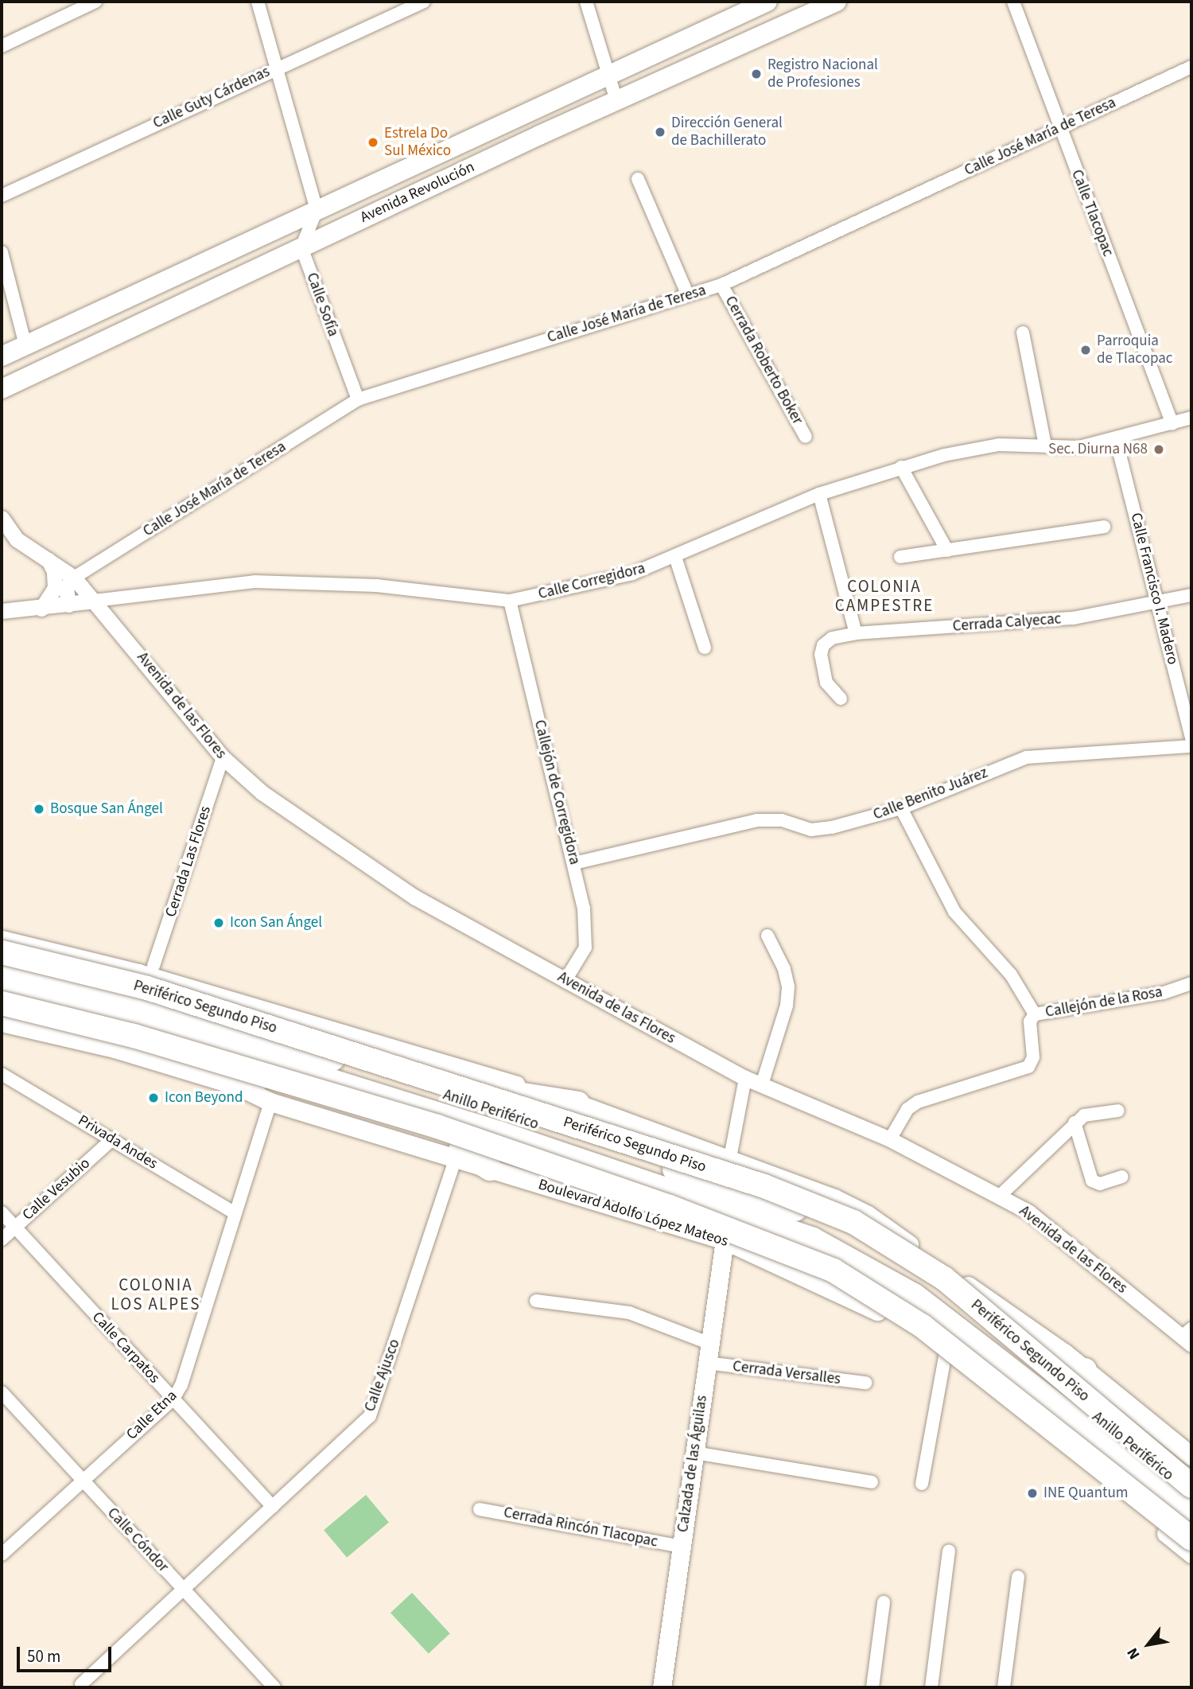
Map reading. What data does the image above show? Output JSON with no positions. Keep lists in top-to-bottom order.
{
  "streets": {
    "highway": ["Periférico Segundo Piso", "Anillo Periférico"],
    "main road": ["Avenida Revolución", "Boulevard Adolfo López Mateos", "Calzada de las Águilas"],
    "street": [
      "Calle Guty Cárdenas",
      "Calle José María de Teresa",
      "Calle Tlacopac",
      "Calle Sofía",
      "Cerrada Roberto Boker",
      "Calle Corregidora",
      "Calle Francisco I. Madero",
      "Cerrada Calyecac",
      "Avenida de las Flores",
      "Callejón de Corregidora",
      "Calle Benito Juárez",
      "Cerrada Las Flores",
      "Callejón de la Rosa",
      "Privada Andes",
      "Calle Vesubio",
      "Calle Carpatos",
      "Cerrada Versalles",
      "Calle Ajusco",
      "Calle Etna",
      "Cerrada Rincón Tlacopac",
      "Calle Cóndor"
    ]
  },
  "crossings": [
    ["Calle José María de Teresa", "Calle Tlacopac"],
    ["Calle José María de Teresa", "Calle Sofía"],
    ["Calle José María de Teresa", "Cerrada Roberto Boker"],
    ["Avenida Revolución", "Calle Sofía"],
    ["Calle Tlacopac", "Calle Corregidora"],
    ["Calle Corregidora", "Calle Francisco I. Madero"],
    ["Calle Corregidora", "Avenida de las Flores"],
    ["Calle Corregidora", "Callejón de Corregidora"],
    ["Calle Francisco I. Madero", "Cerrada Calyecac"],
    ["Avenida de las Flores", "Callejón de Corregidora"],
    ["Avenida de las Flores", "Cerrada Las Flores"],
    ["Avenida de las Flores", "Callejón de la Rosa"],
    ["Callejón de Corregidora", "Calle Benito Juárez"],
    ["Privada Andes", "Calle Vesubio"],
    ["Privada Andes", "Calle Etna"],
    ["Calle Vesubio", "Calle Carpatos"],
    ["Boulevard Adolfo López Mateos", "Calzada de las Águilas"],
    ["Calle Carpatos", "Calle Ajusco"],
    ["Calle Carpatos", "Calle Etna"],
    ["Cerrada Versalles", "Calzada de las Águilas"],
    ["Calle Ajusco", "Calle Cóndor"],
    ["Calle Etna", "Calle Cóndor"],
    ["Calzada de las Águilas", "Cerrada Rincón Tlacopac"]
  ],
  "districts": ["COLONIA CAMPESTRE", "COLONIA LOS ALPES"],
  "places": [
    "Registro Nacional de Profesiones",
    "Dirección General de Bachillerato",
    "Estrela Do Sul México",
    "Parroquia de Tlacopac",
    "Sec. Diurna N68",
    "Bosque San Ángel",
    "Icon San Ángel",
    "Icon Beyond",
    "INE Quantum"
  ],
  "scale_bar": "50 m",
  "north": "bottom left"
}
